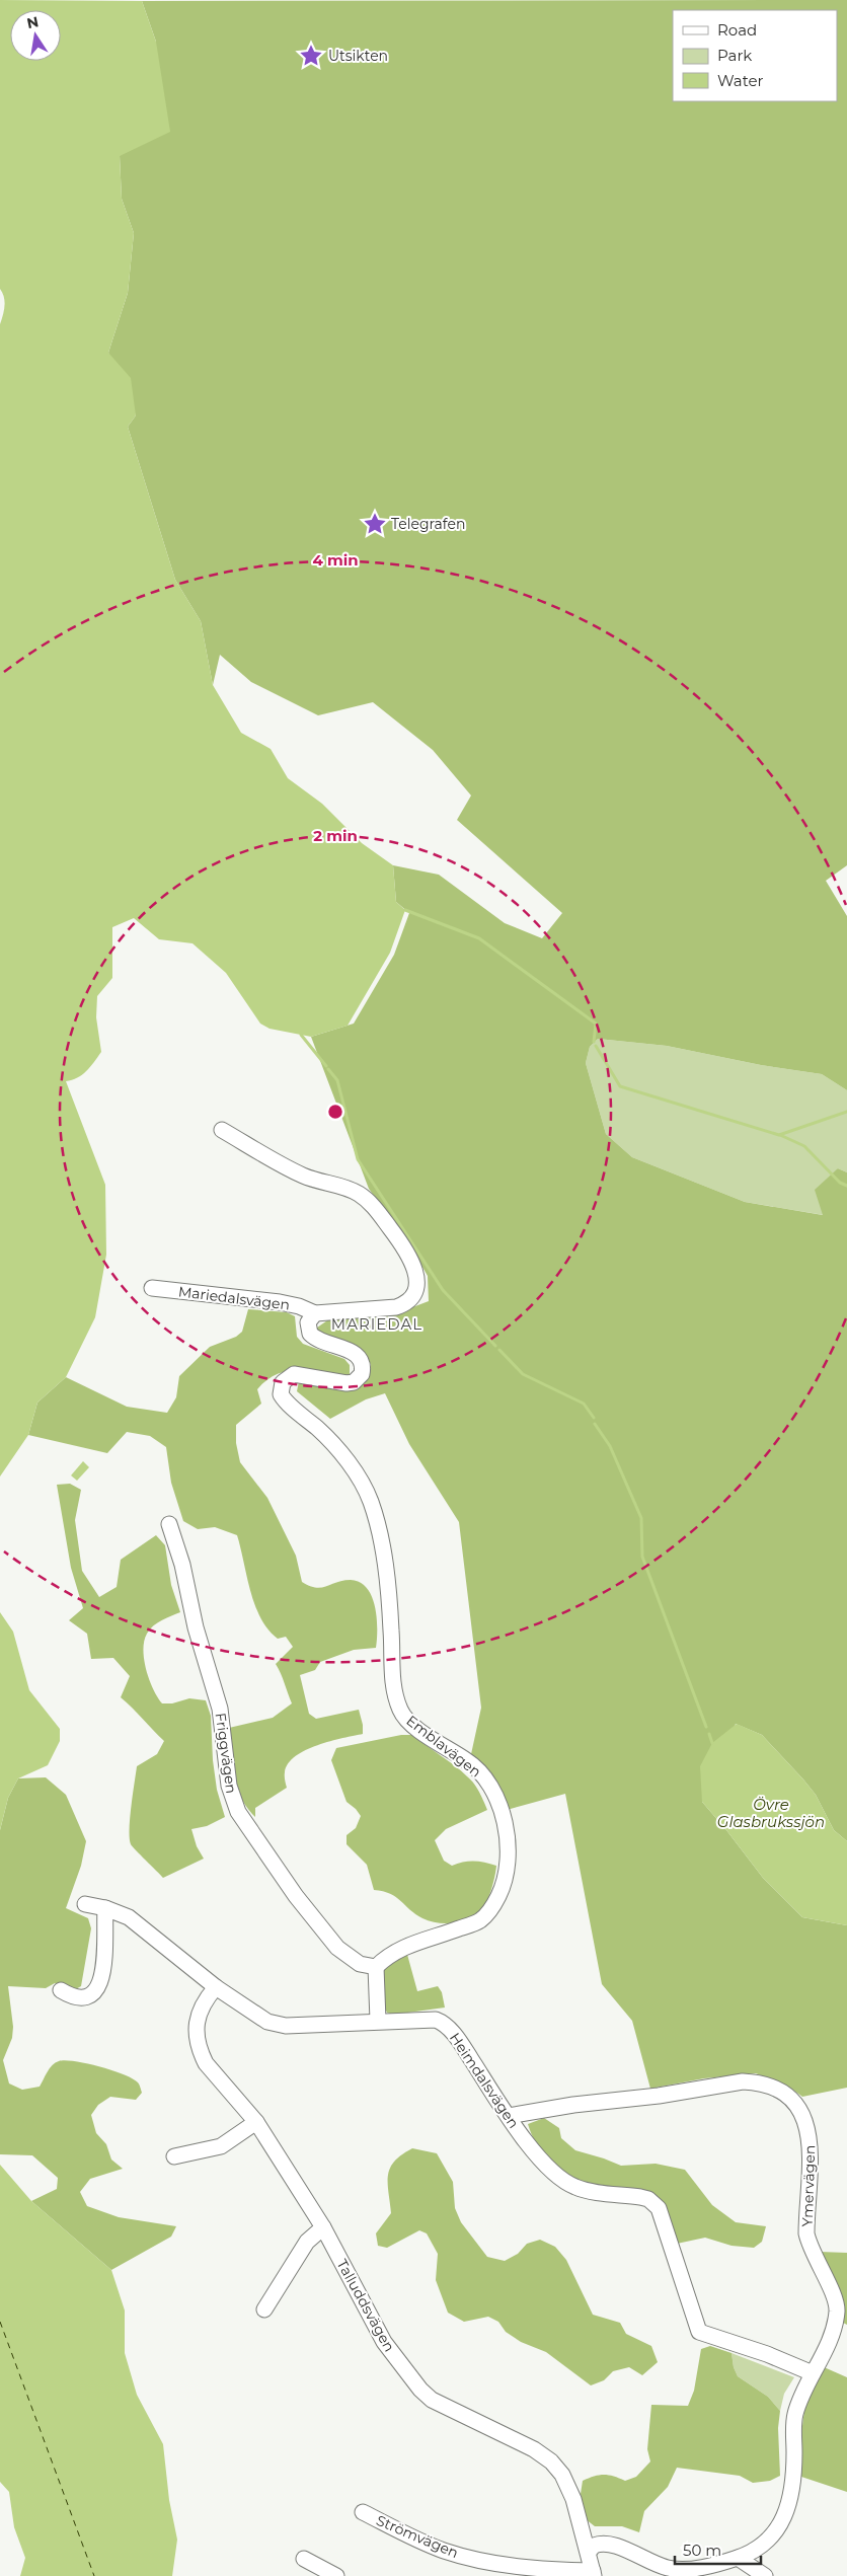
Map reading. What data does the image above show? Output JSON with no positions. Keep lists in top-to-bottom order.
{
  "streets": {
    "street": [
      "Mariedalsvägen",
      "Emblavägen",
      "Friggvägen",
      "Heimdalsvägen",
      "Ymervägen",
      "Talluddsvägen",
      "Strömvägen"
    ]
  },
  "crossings": [
    ["Mariedalsvägen", "Emblavägen"],
    ["Emblavägen", "Friggvägen"],
    ["Heimdalsvägen", "Ymervägen"],
    ["Heimdalsvägen", "Talluddsvägen"],
    ["Ymervägen", "Talluddsvägen"],
    ["Talluddsvägen", "Strömvägen"]
  ],
  "districts": ["MARIEDAL"],
  "water": ["Övre Glasbrukssjön"],
  "places": {
    "place": ["Utsikten", "Telegrafen"]
  },
  "legend": ["Road", "Park", "Water"],
  "scale_bar": "50 m",
  "north": "top",
  "rings": ["4 min", "2 min"]
}
